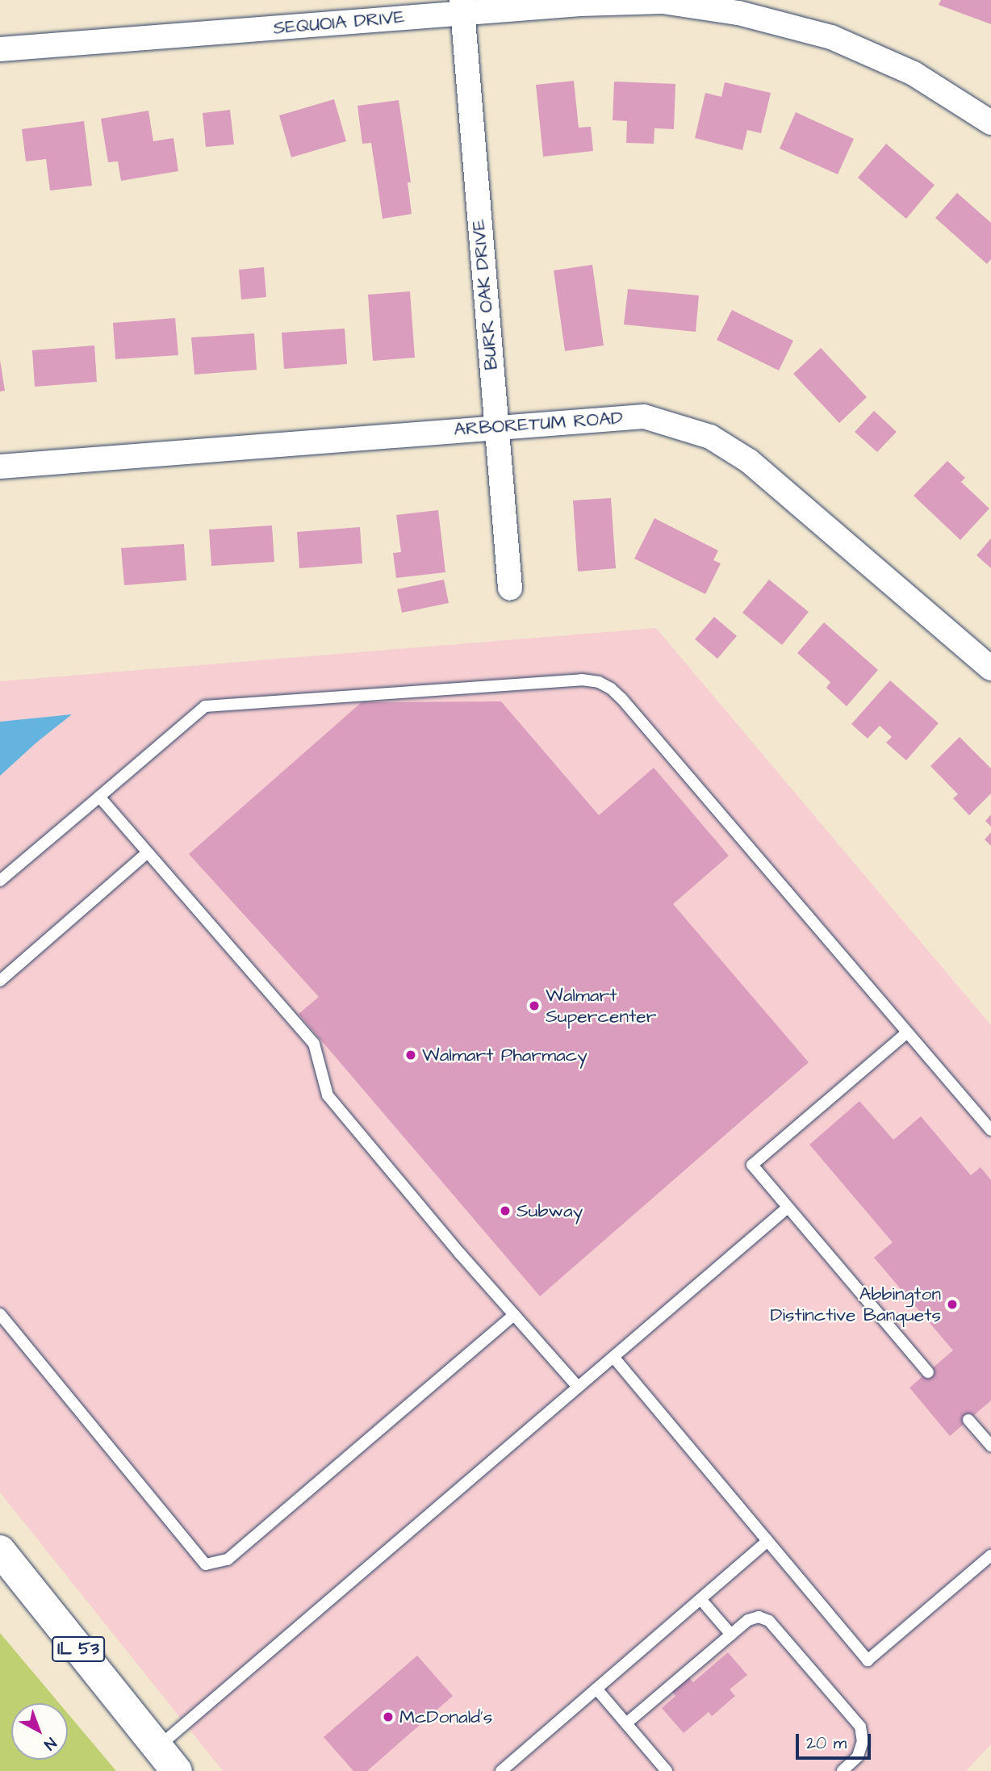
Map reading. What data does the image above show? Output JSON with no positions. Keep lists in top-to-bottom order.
{
  "streets": {
    "main road": ["IL 53"],
    "street": ["SEQUOIA DRIVE", "BURR OAK DRIVE", "ARBORETUM ROAD"]
  },
  "crossings": [
    ["SEQUOIA DRIVE", "BURR OAK DRIVE"],
    ["BURR OAK DRIVE", "ARBORETUM ROAD"]
  ],
  "places": [
    "Walmart Supercenter",
    "Walmart Pharmacy",
    "Subway",
    "Abbington Distinctive Banquets",
    "McDonald's"
  ],
  "scale_bar": "20 m",
  "north": "bottom right"
}
